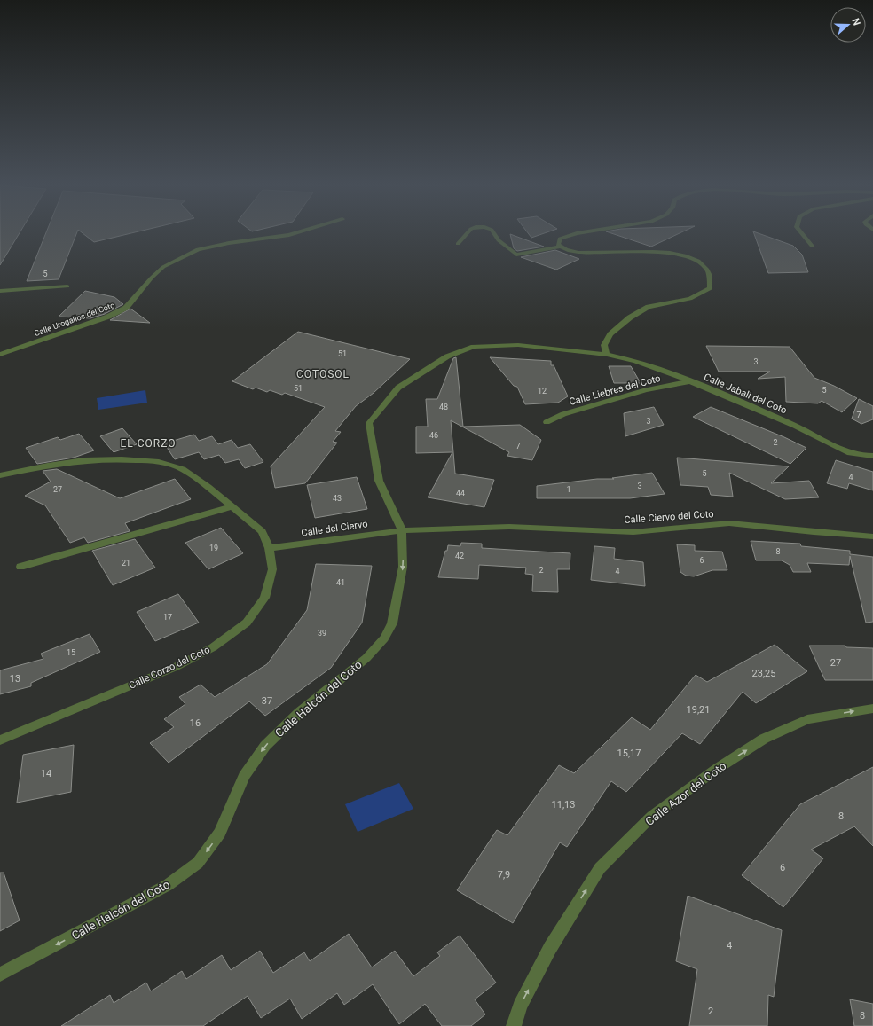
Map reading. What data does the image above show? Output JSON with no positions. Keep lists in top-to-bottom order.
{
  "streets": {
    "street": [
      "Calle Urogallos del Coto",
      "Calle Liebres del Coto",
      "Calle Jabali del Coto",
      "Calle Ciervo del Coto",
      "Calle del Ciervo",
      "Calle Corzo del Coto",
      "Calle Halcón del Coto",
      "Calle Azor del Coto"
    ]
  },
  "crossings": [
    ["Calle Liebres del Coto", "Calle Jabali del Coto"],
    ["Calle Jabali del Coto", "Calle Ciervo del Coto"],
    ["Calle Jabali del Coto", "Calle del Ciervo"],
    ["Calle Jabali del Coto", "Calle Halcón del Coto"],
    ["Calle Ciervo del Coto", "Calle del Ciervo"],
    ["Calle Ciervo del Coto", "Calle Halcón del Coto"],
    ["Calle del Ciervo", "Calle Corzo del Coto"],
    ["Calle del Ciervo", "Calle Halcón del Coto"]
  ],
  "one_way": ["Calle Halcón del Coto", "Calle Azor del Coto"],
  "districts": ["COTOSOL", "EL CORZO"],
  "house_numbers": [
    "5",
    "51",
    "3",
    "51",
    "5",
    "12",
    "48",
    "7",
    "3",
    "46",
    "2",
    "7",
    "5",
    "4",
    "3",
    "27",
    "1",
    "44",
    "43",
    "19",
    "8",
    "42",
    "6",
    "21",
    "2",
    "4",
    "41",
    "17",
    "39",
    "15",
    "27",
    "23,25",
    "13",
    "37",
    "19,21",
    "16",
    "15,17",
    "14",
    "11,13",
    "8",
    "6",
    "7,9",
    "4",
    "2",
    "8"
  ],
  "north": "right"
}
